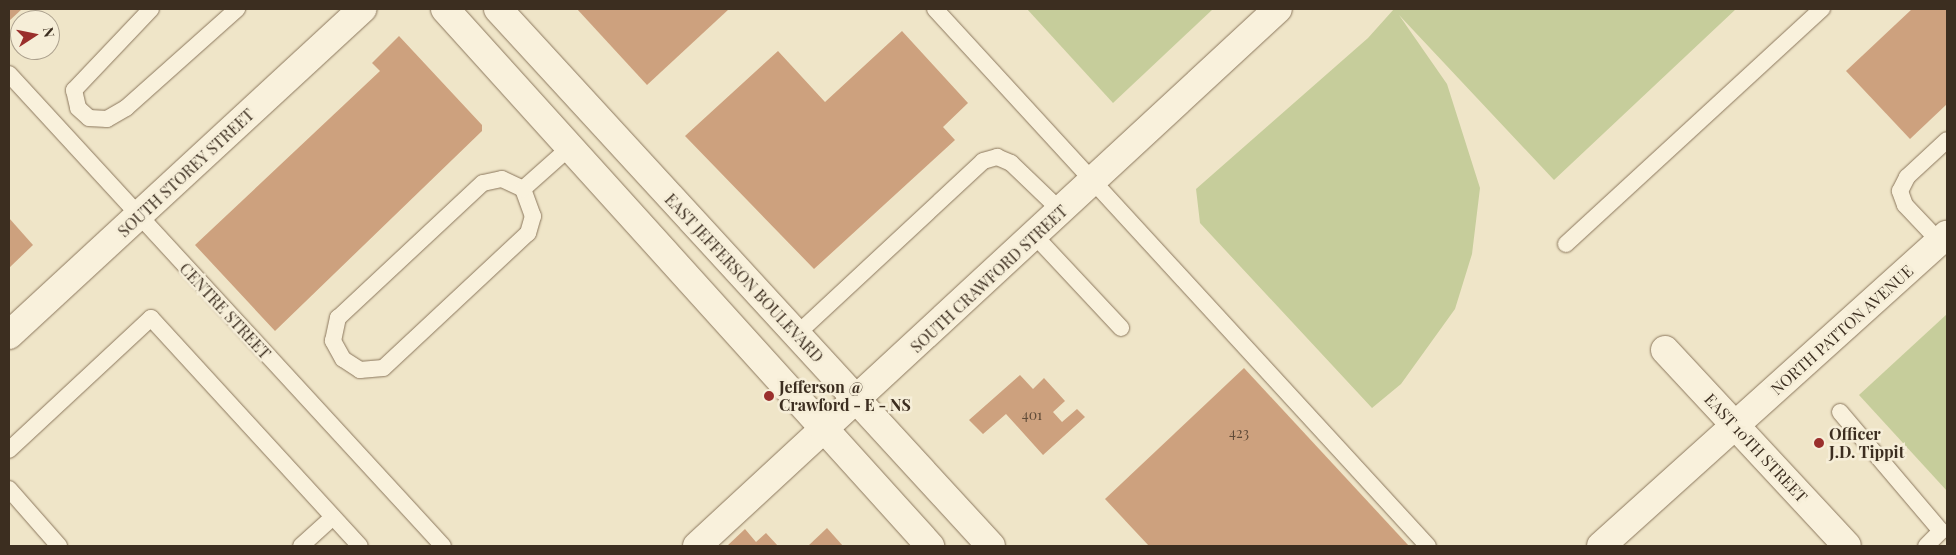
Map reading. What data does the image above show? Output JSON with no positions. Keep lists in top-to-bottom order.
{
  "streets": {
    "street": [
      "SOUTH STOREY STREET",
      "EAST JEFFERSON BOULEVARD",
      "SOUTH CRAWFORD STREET",
      "NORTH PATTON AVENUE",
      "EAST 10TH STREET"
    ],
    "lane": ["CENTRE STREET"]
  },
  "crossings": [
    ["SOUTH STOREY STREET", "CENTRE STREET"],
    ["EAST JEFFERSON BOULEVARD", "SOUTH CRAWFORD STREET"],
    ["NORTH PATTON AVENUE", "EAST 10TH STREET"]
  ],
  "places": ["Jefferson @ Crawford - E - NS", "Officer J.D. Tippit"],
  "house_numbers": ["401", "423"],
  "north": "right"
}
